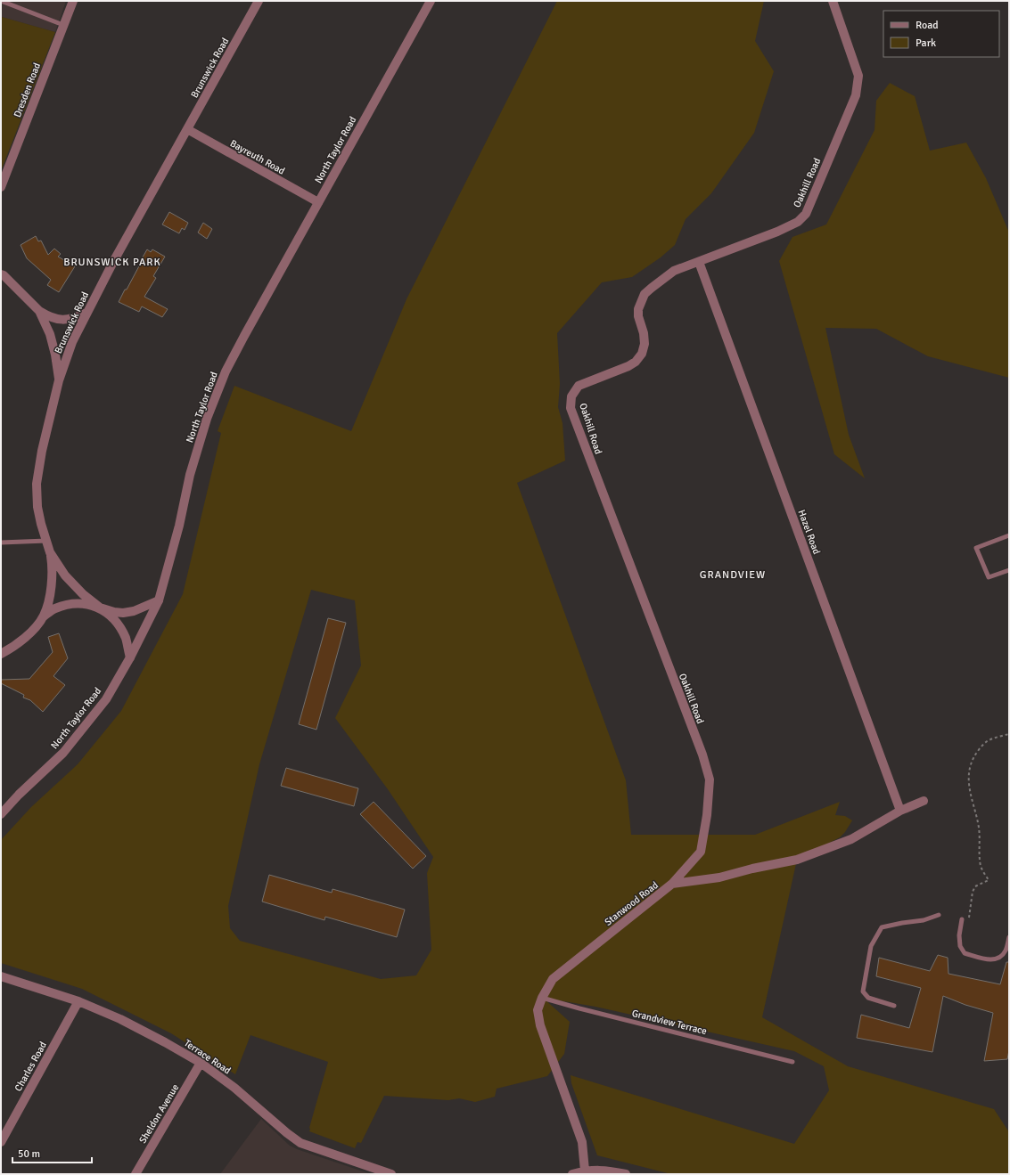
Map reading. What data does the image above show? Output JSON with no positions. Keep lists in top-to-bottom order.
{
  "streets": {
    "street": [
      "Brunswick Road",
      "Dresden Road",
      "North Taylor Road",
      "Bayreuth Road",
      "Oakhill Road",
      "Hazel Road",
      "Stanwood Road",
      "Terrace Road",
      "Charles Road",
      "Sheldon Avenue"
    ],
    "lane": ["Grandview Terrace"]
  },
  "crossings": [
    ["Brunswick Road", "North Taylor Road"],
    ["Brunswick Road", "Bayreuth Road"],
    ["North Taylor Road", "Bayreuth Road"],
    ["Oakhill Road", "Hazel Road"],
    ["Oakhill Road", "Stanwood Road"],
    ["Hazel Road", "Stanwood Road"],
    ["Stanwood Road", "Grandview Terrace"],
    ["Terrace Road", "Charles Road"],
    ["Terrace Road", "Sheldon Avenue"]
  ],
  "districts": ["BRUNSWICK PARK", "GRANDVIEW"],
  "legend": ["Road", "Park"],
  "scale_bar": "50 m"
}
